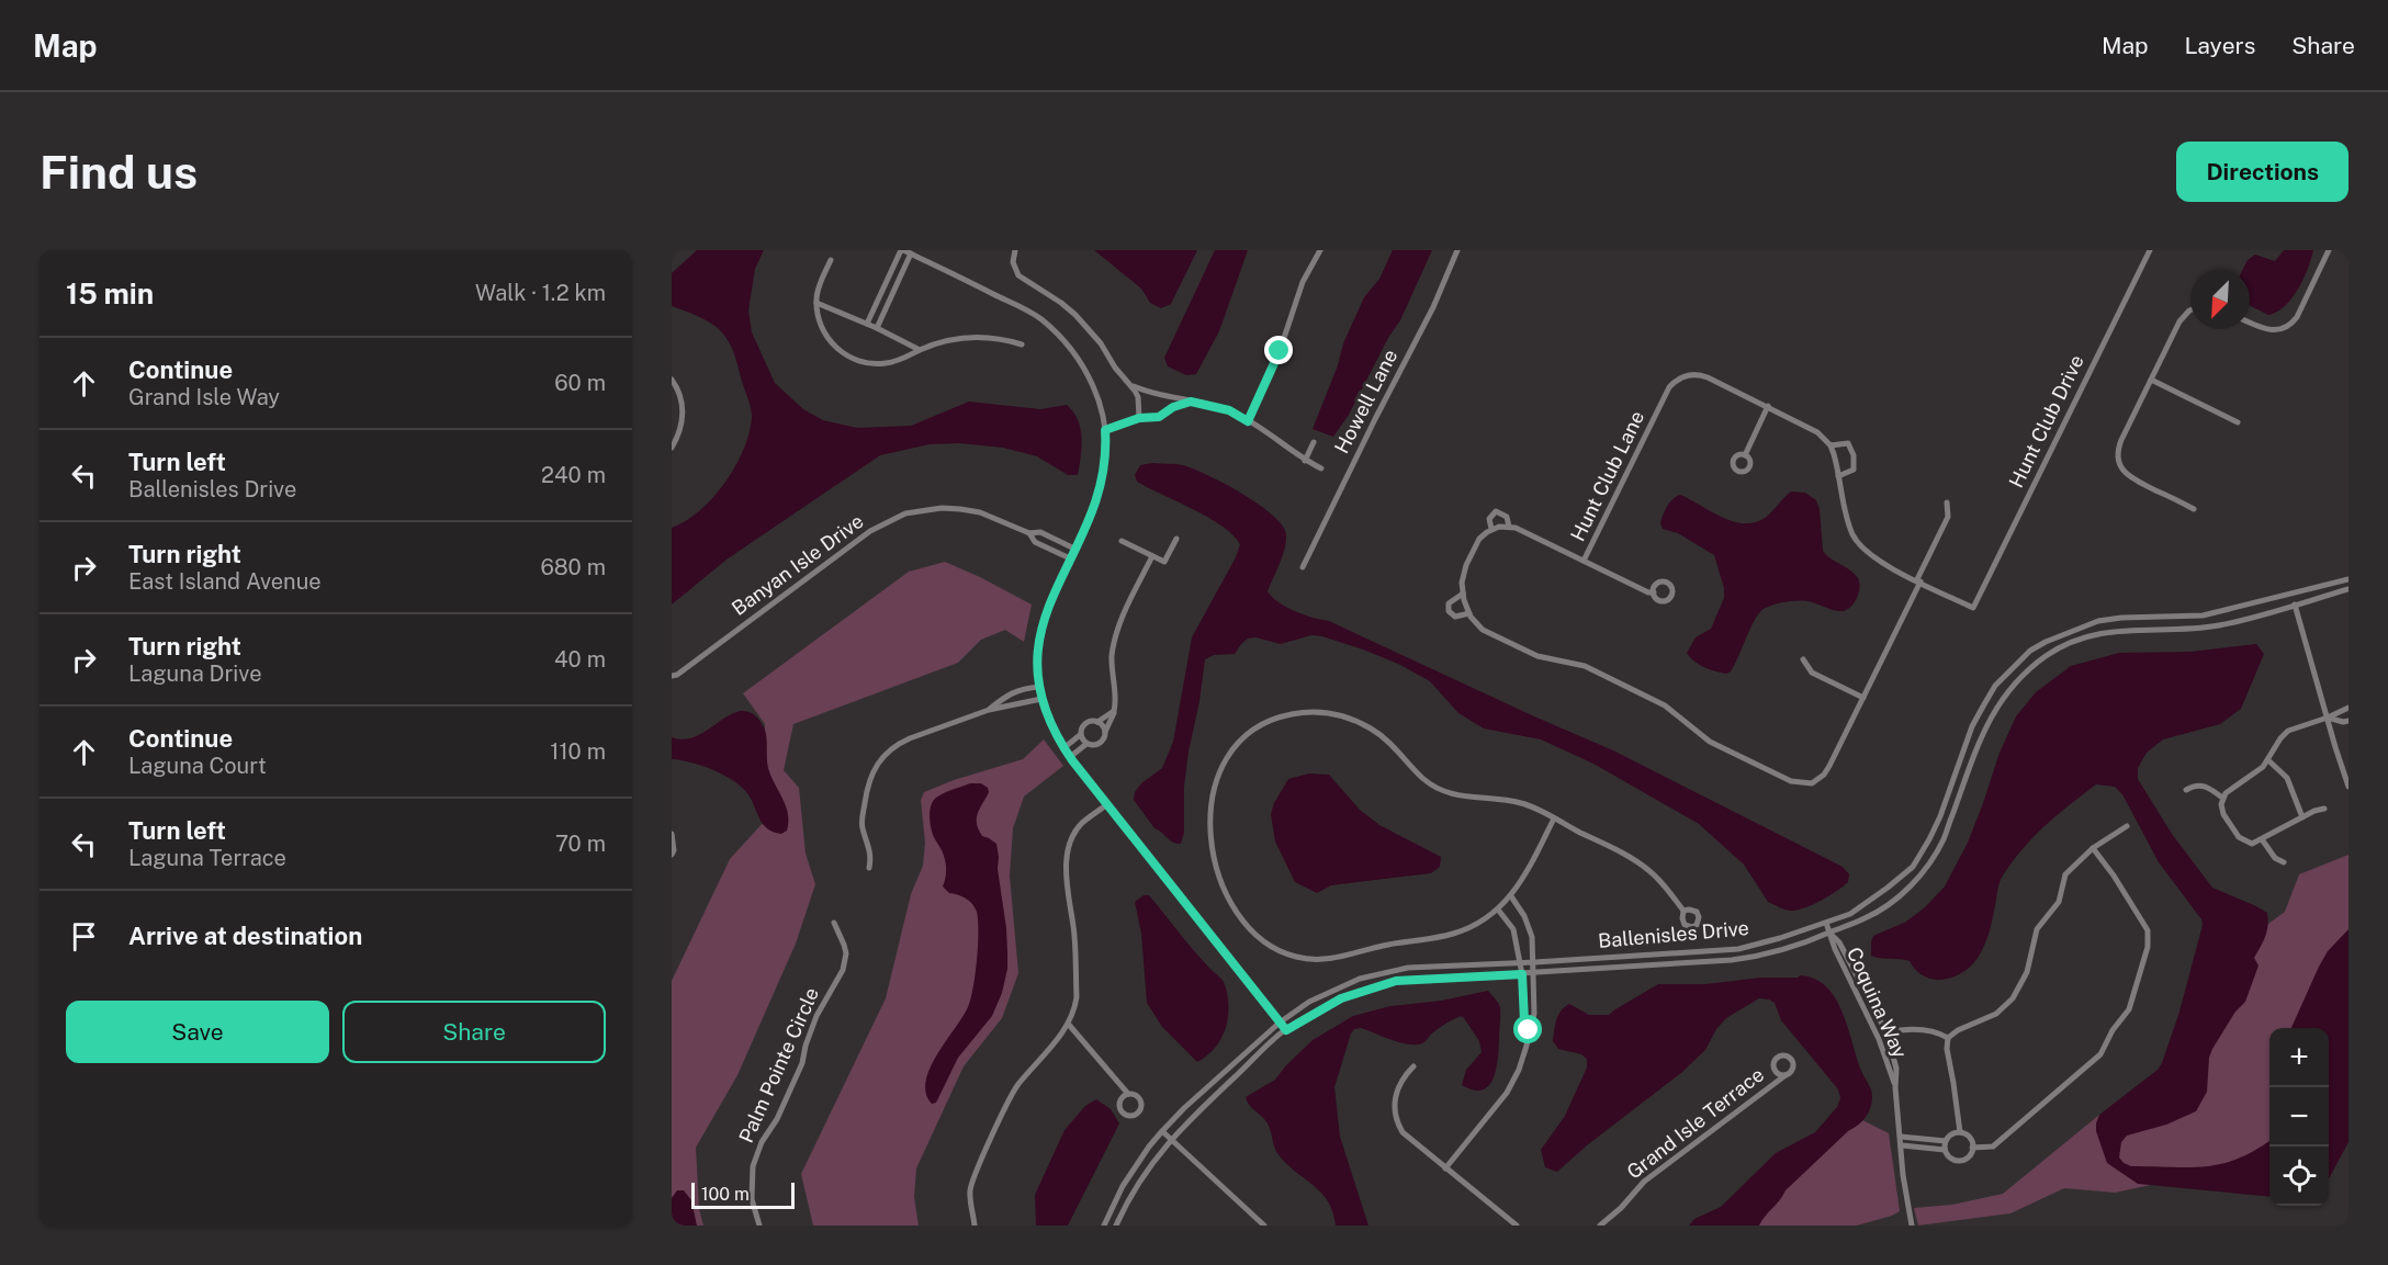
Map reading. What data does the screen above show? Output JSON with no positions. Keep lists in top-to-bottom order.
{
  "streets": {
    "street": [
      "Howell Lane",
      "Hunt Club Drive",
      "Hunt Club Lane",
      "Banyan Isle Drive",
      "Ballenisles Drive",
      "Coquina Way",
      "Palm Pointe Circle",
      "Grand Isle Terrace"
    ]
  },
  "crossings": [
    ["Ballenisles Drive", "Coquina Way"]
  ],
  "scale_bar": "100 m",
  "north": "bottom left",
  "page": {
    "header": "Map",
    "nav": ["Map", "Layers", "Share"],
    "buttons": [
      "Directions",
      ["Save", "Share"]
    ],
    "title": "Find us",
    "heading": ["15 min", "Walk · 1.2 km"],
    "list": [
      ["Continue", "Grand Isle Way", "60 m"],
      ["Turn left", "Ballenisles Drive", "240 m"],
      ["Turn right", "East Island Avenue", "680 m"],
      ["Turn right", "Laguna Drive", "40 m"],
      ["Continue", "Laguna Court", "110 m"],
      ["Turn left", "Laguna Terrace", "70 m"],
      "Arrive at destination"
    ],
    "map_buttons": ["+", "−"],
    "scale": "100 m"
  }
}
